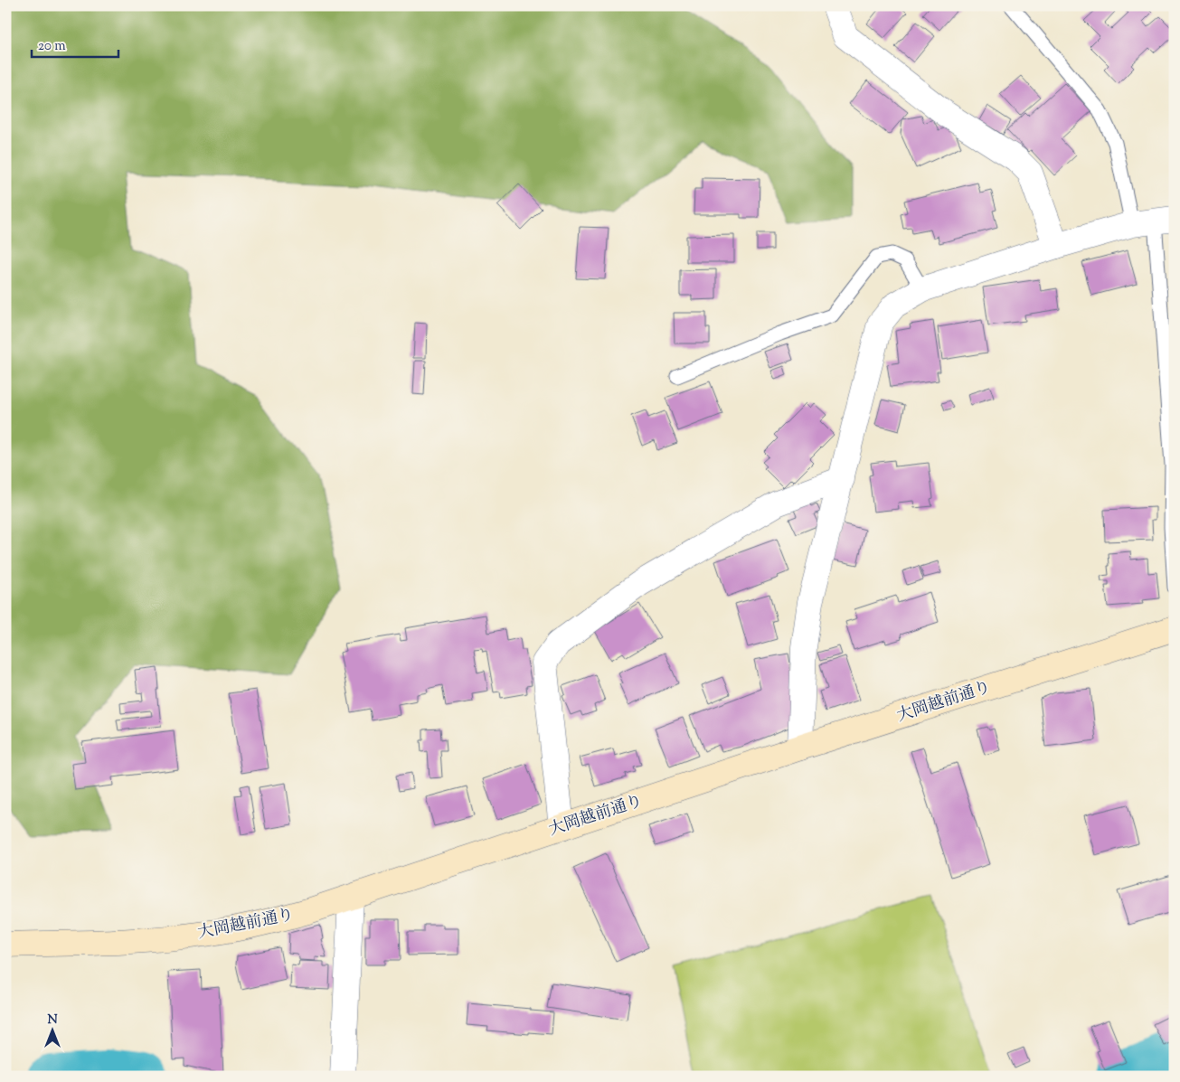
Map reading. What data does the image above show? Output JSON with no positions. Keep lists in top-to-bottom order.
{
  "streets": {
    "street": ["大岡越前通り"]
  },
  "scale_bar": "20 m",
  "north": "top"
}
